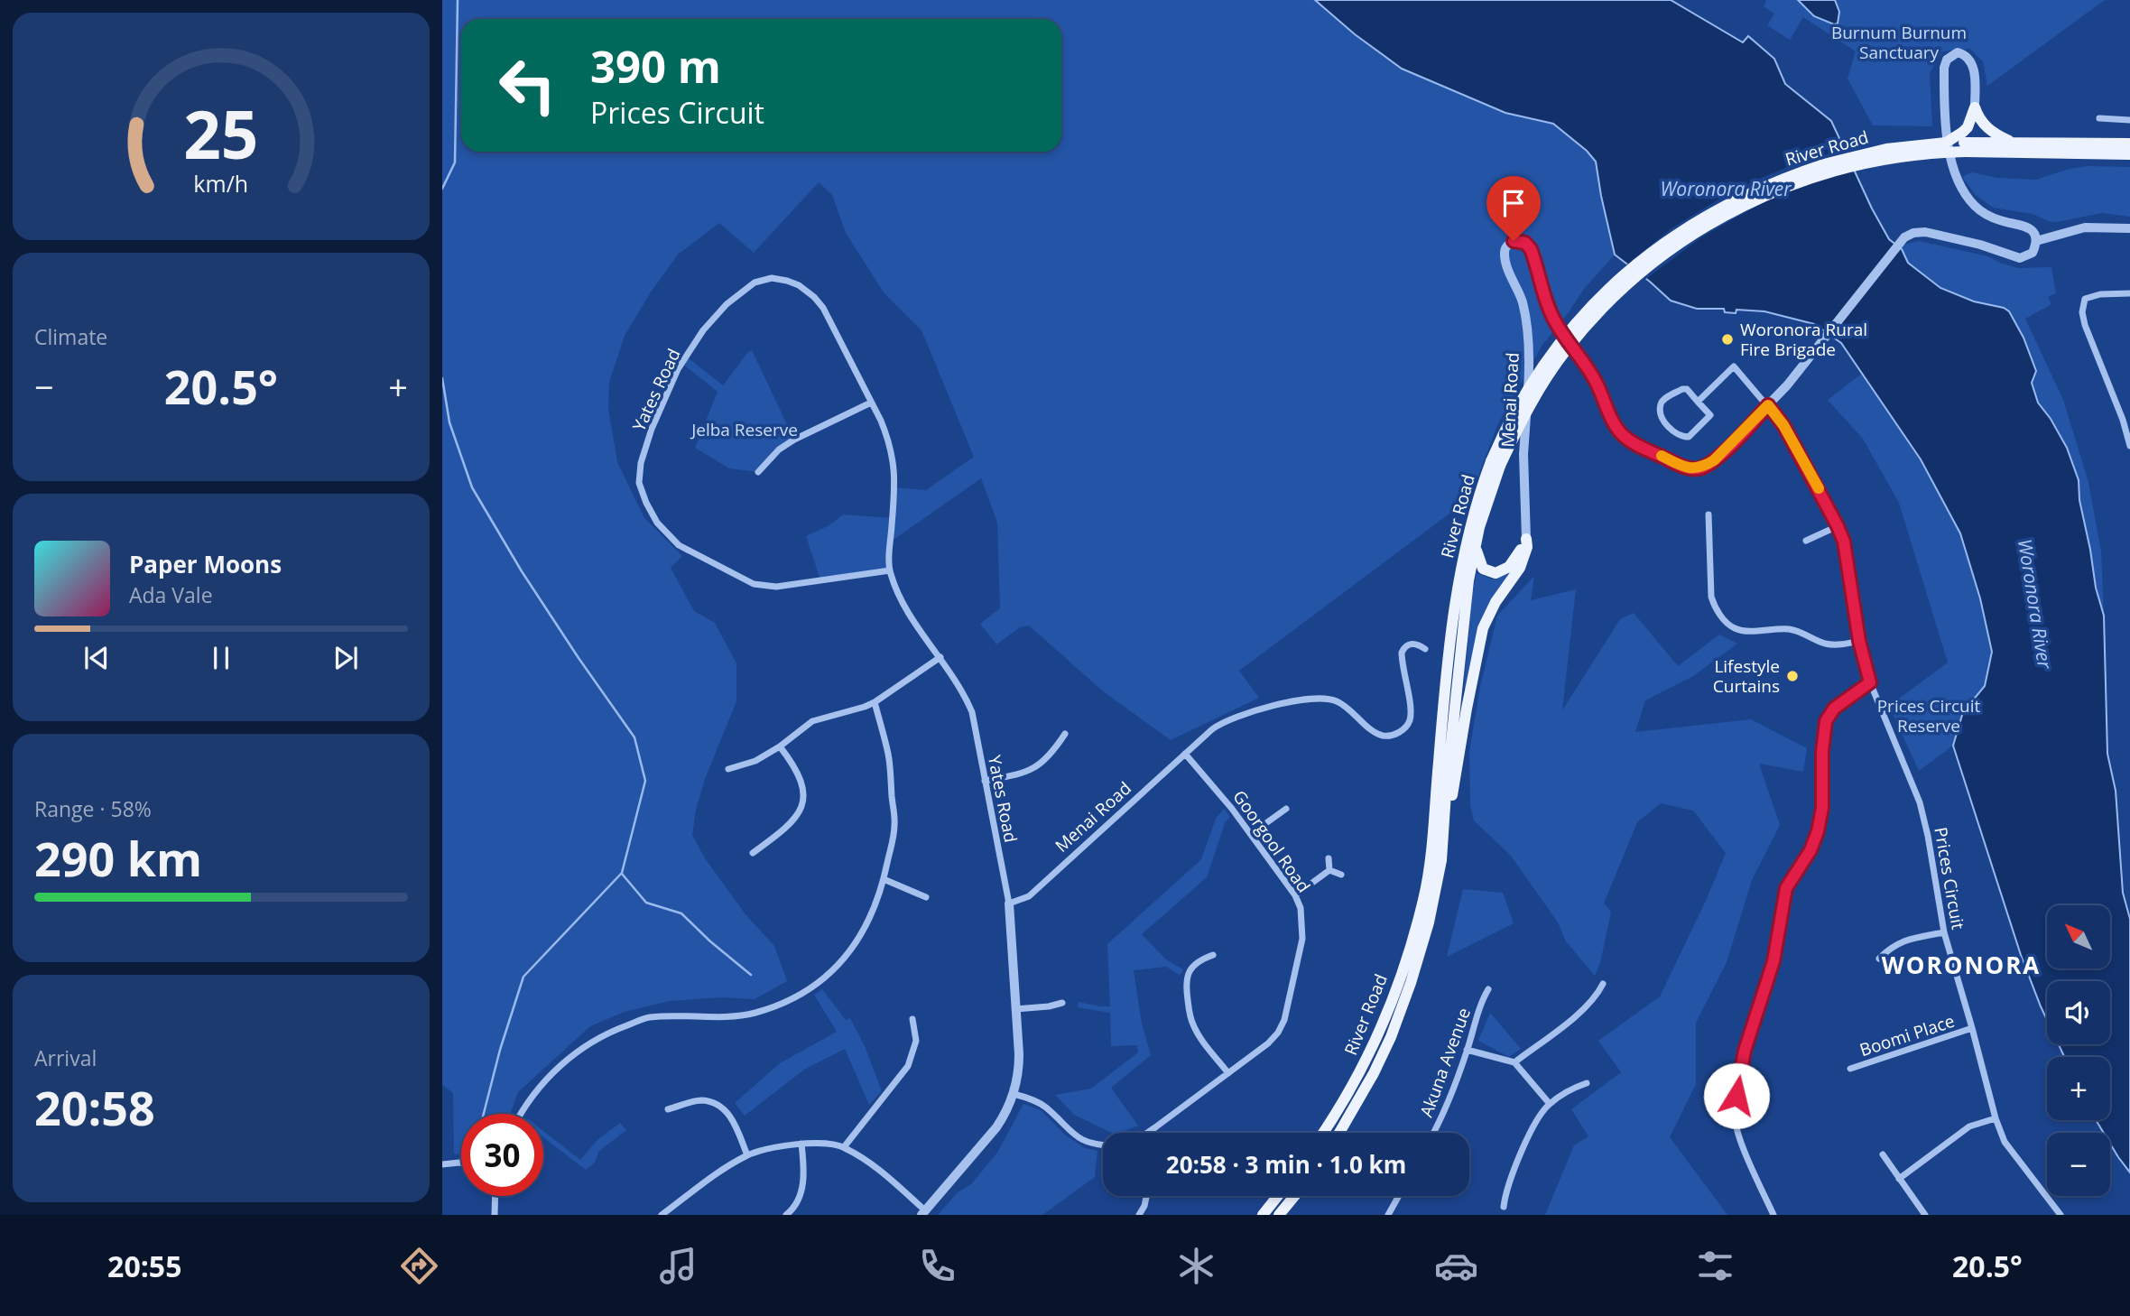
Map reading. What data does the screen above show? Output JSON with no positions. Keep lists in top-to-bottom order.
{
  "streets": {
    "main road": ["River Road"],
    "street": [
      "Yates Road",
      "Menai Road",
      "Goorgool Road",
      "Prices Circuit",
      "Boomi Place",
      "Akuna Avenue"
    ]
  },
  "crossings": [
    ["Yates Road", "Menai Road"],
    ["Menai Road", "Goorgool Road"],
    ["Menai Road", "Prices Circuit"],
    ["Prices Circuit", "Boomi Place"]
  ],
  "districts": ["WORONORA"],
  "water": ["Woronora River"],
  "parks": ["Burnum Burnum Sanctuary", "Jelba Reserve", "Prices Circuit Reserve"],
  "places": ["Woronora Rural Fire Brigade", "Lifestyle Curtains"],
  "north": "top left",
  "page": {
    "turn": ["390 m", "Prices Circuit"],
    "tile": [
      "Climate",
      ["Range · 58%", "290 km"],
      ["Arrival", "20:58"]
    ],
    "heat": ["−", "20.5°", "+"],
    "song": ["Paper Moons", "Ada Vale"],
    "map_buttons": ["+", "−"],
    "limit": "30",
    "trip": "20:58 · 3 min · 1.0 km",
    "tabs": ["20:55", "20.5°"],
    "gauge": ["25", "km/h"]
  }
}
